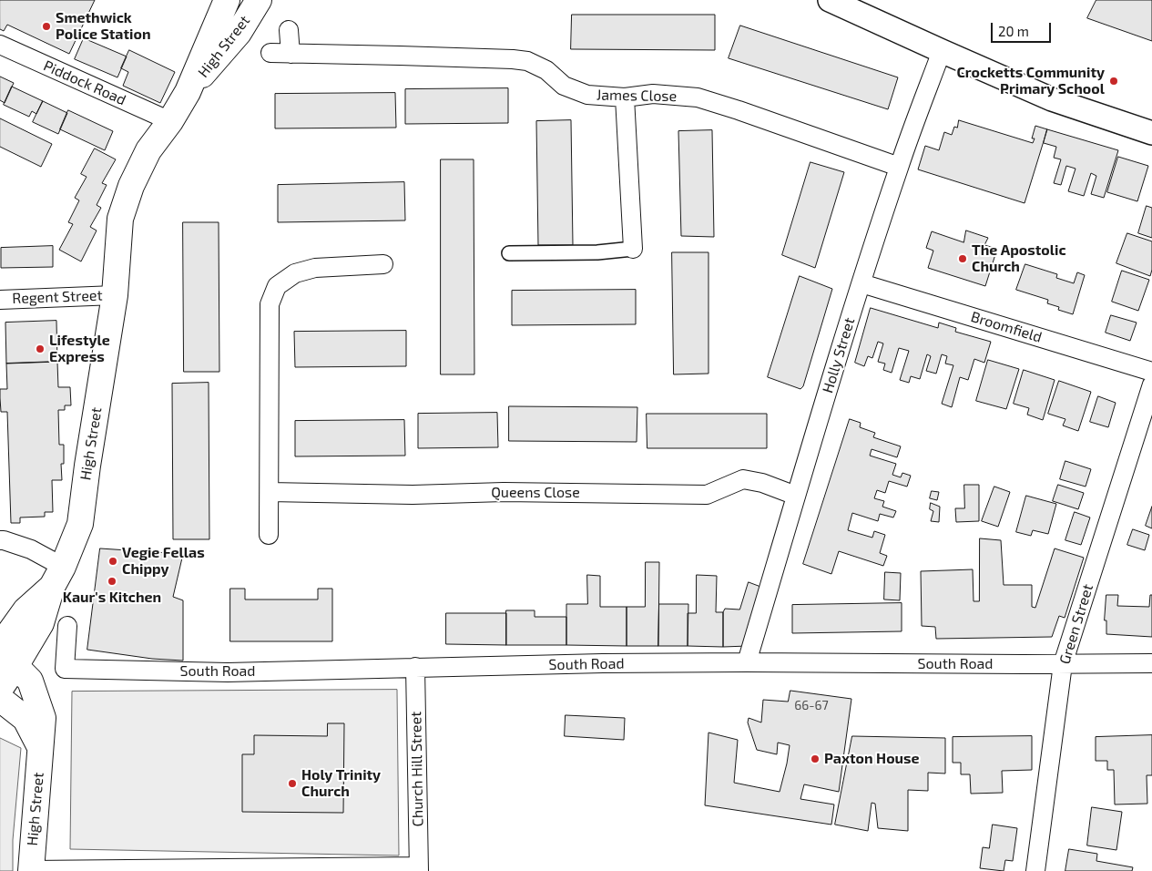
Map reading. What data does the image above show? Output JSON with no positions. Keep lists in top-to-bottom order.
{
  "streets": {
    "main road": ["High Street"],
    "street": [
      "Piddock Road",
      "James Close",
      "Regent Street",
      "Broomfield",
      "Holly Street",
      "Queens Close",
      "Green Street",
      "South Road",
      "Church Hill Street"
    ]
  },
  "crossings": [
    ["High Street", "Piddock Road"],
    ["High Street", "Regent Street"],
    ["James Close", "Holly Street"],
    ["Broomfield", "Holly Street"],
    ["Holly Street", "Queens Close"],
    ["Holly Street", "South Road"],
    ["Green Street", "South Road"],
    ["South Road", "Church Hill Street"]
  ],
  "places": [
    "Smethwick Police Station",
    "Crocketts Community Primary School",
    "The Apostolic Church",
    "Lifestyle Express",
    "Vegie Fellas Chippy",
    "Kaur's Kitchen",
    "Paxton House",
    "Holy Trinity Church"
  ],
  "house_numbers": ["66-67"],
  "scale_bar": "20 m"
}
